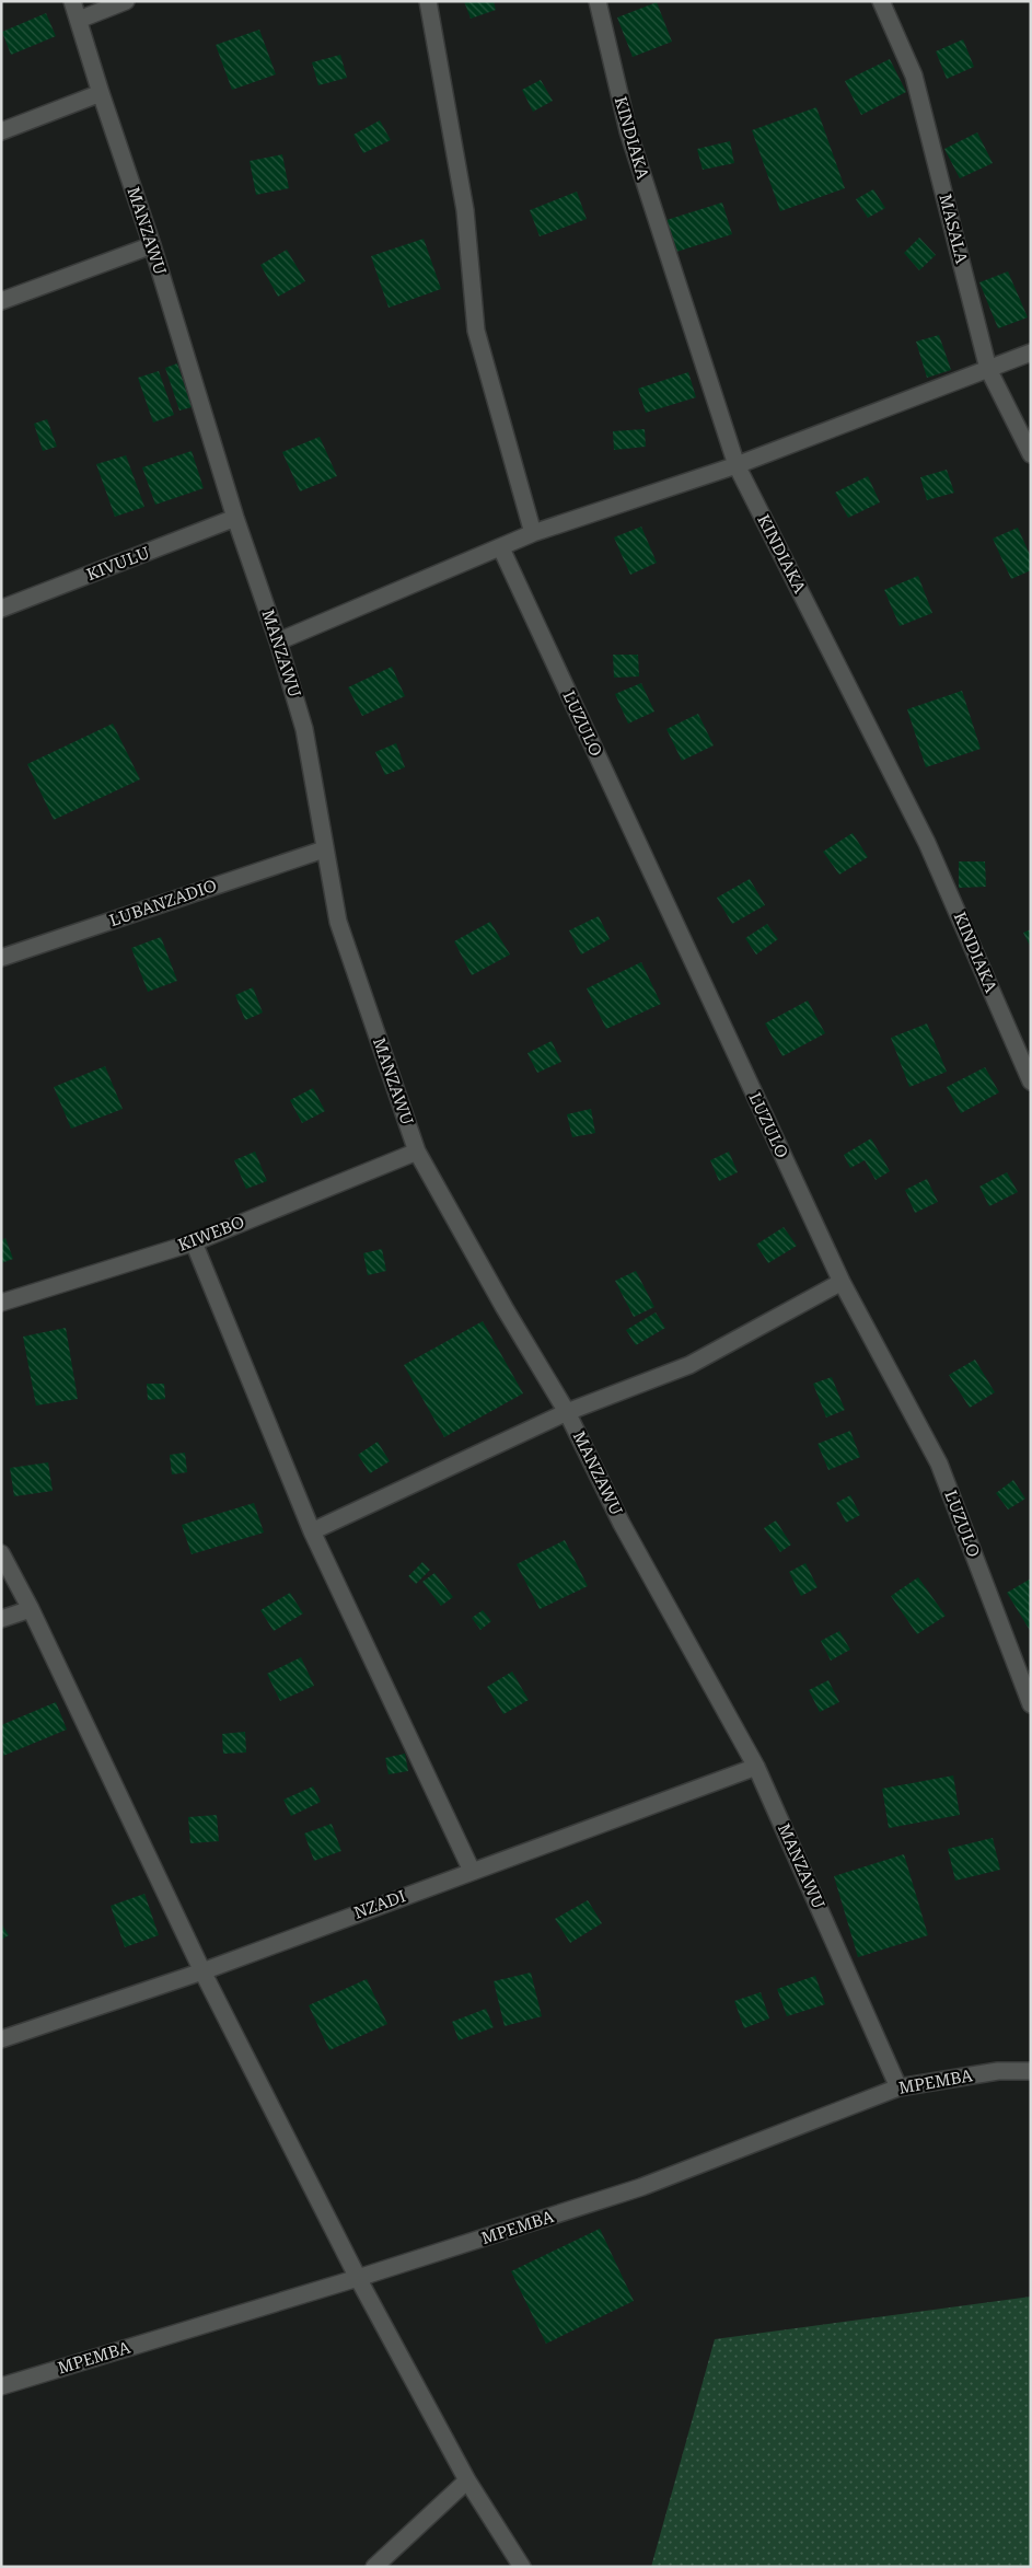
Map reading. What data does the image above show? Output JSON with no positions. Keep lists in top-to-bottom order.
{
  "streets": {
    "street": [
      "KINDIAKA",
      "MASALA",
      "MANZAWU",
      "KIVULU",
      "LUZULO",
      "LUBANZADIO",
      "KIWEBO",
      "NZADI",
      "MPEMBA"
    ]
  },
  "crossings": [
    ["MANZAWU", "KIVULU"],
    ["MANZAWU", "LUBANZADIO"],
    ["MANZAWU", "KIWEBO"],
    ["MANZAWU", "NZADI"],
    ["MANZAWU", "MPEMBA"]
  ]
}
